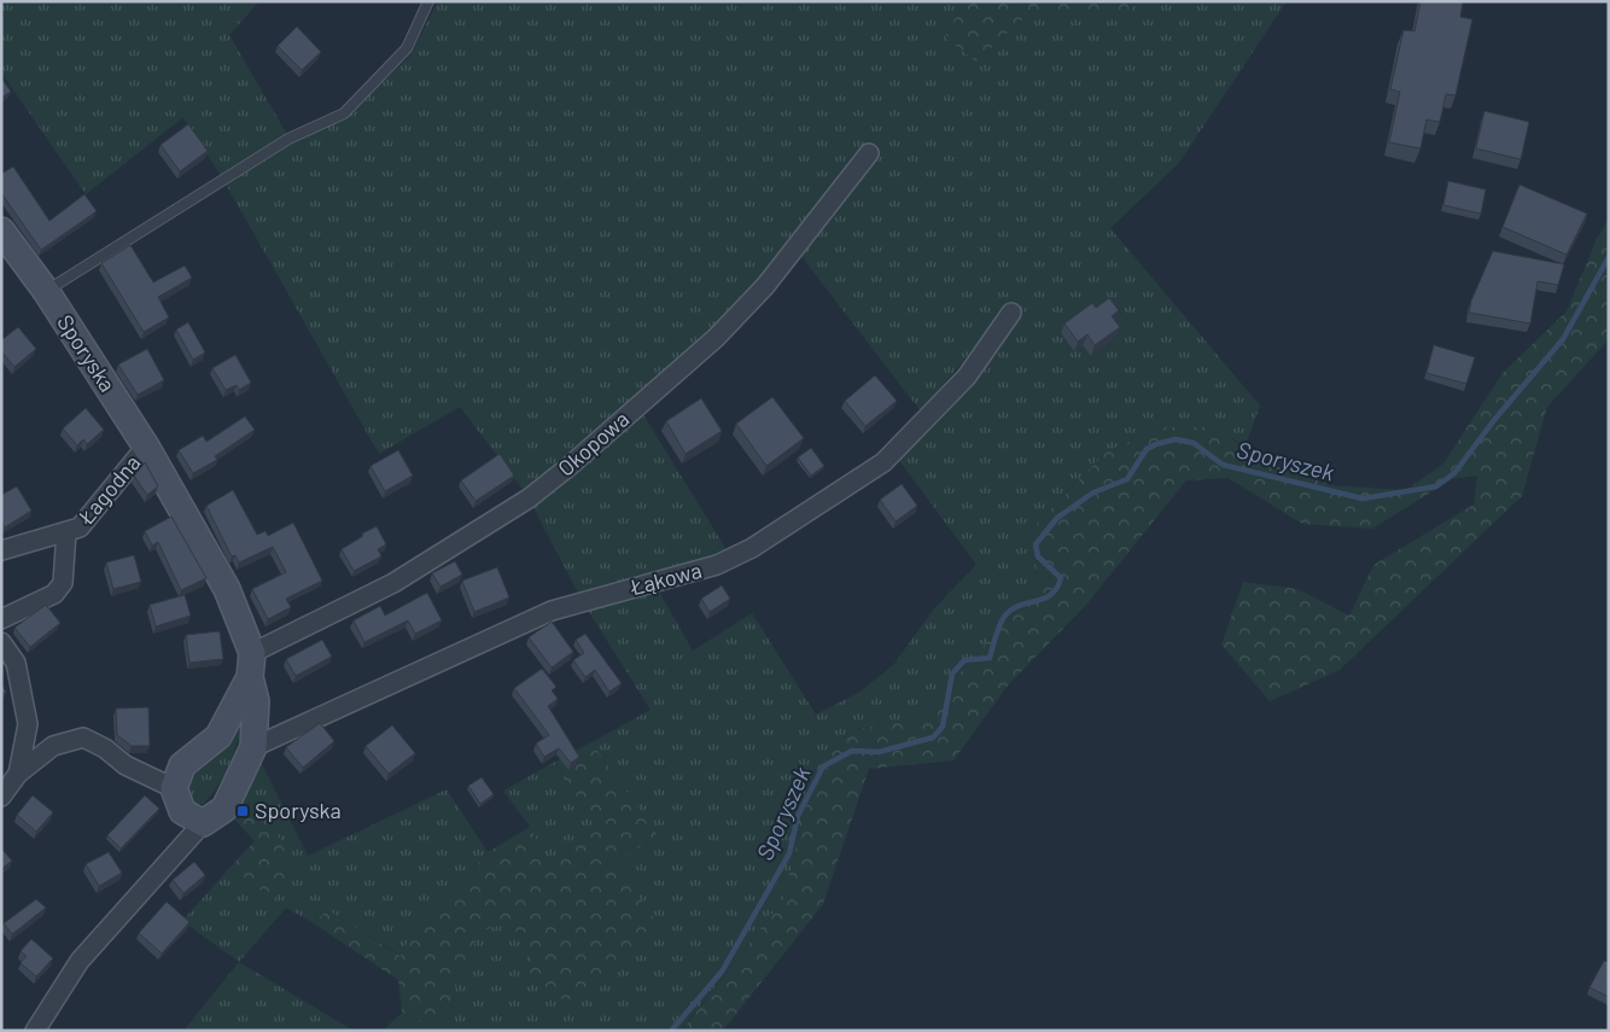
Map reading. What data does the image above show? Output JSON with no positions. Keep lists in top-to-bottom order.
{
  "streets": {
    "street": [
      "Sporyska",
      "Okopowa",
      "Łagodna",
      "Łąkowa"
    ]
  },
  "crossings": [
    ["Sporyska", "Okopowa"],
    ["Sporyska", "Łagodna"],
    ["Sporyska", "Łąkowa"]
  ],
  "water": ["Sporyszek"],
  "places": {
    "transit": ["Sporyska"]
  }
}
